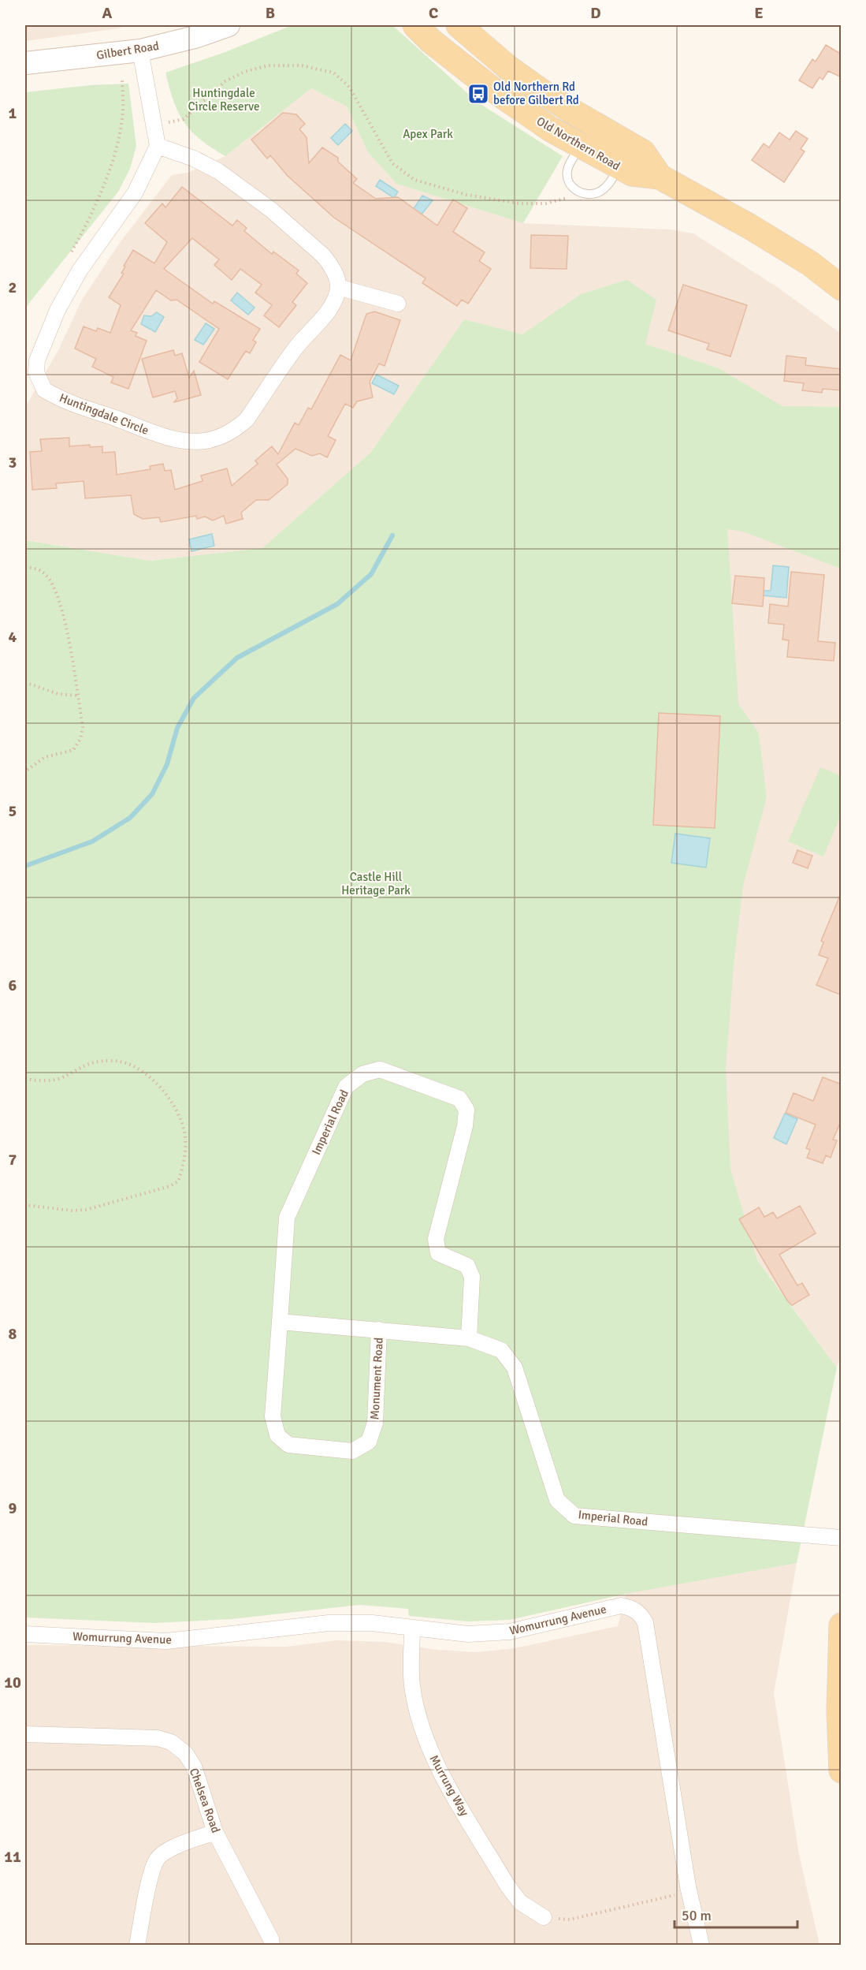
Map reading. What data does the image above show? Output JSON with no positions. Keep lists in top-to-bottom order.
{
  "streets": {
    "main road": ["Gilbert Road", "Old Northern Road"],
    "street": [
      "Huntingdale Circle",
      "Imperial Road",
      "Monument Road",
      "Womurrung Avenue",
      "Murrung Way",
      "Chelsea Road"
    ]
  },
  "crossings": [
    ["Imperial Road", "Monument Road"],
    ["Womurrung Avenue", "Murrung Way"]
  ],
  "parks": ["Huntingdale Circle Reserve", "Apex Park", "Castle Hill Heritage Park"],
  "places": {
    "bus stop": ["Old Northern Rd before Gilbert Rd"]
  },
  "scale_bar": "50 m",
  "grid": {
    "columns": [
      "A",
      "B",
      "C",
      "D",
      "E"
    ],
    "rows": [
      "1",
      "2",
      "3",
      "4",
      "5",
      "6",
      "7",
      "8",
      "9",
      "10",
      "11"
    ]
  }
}
